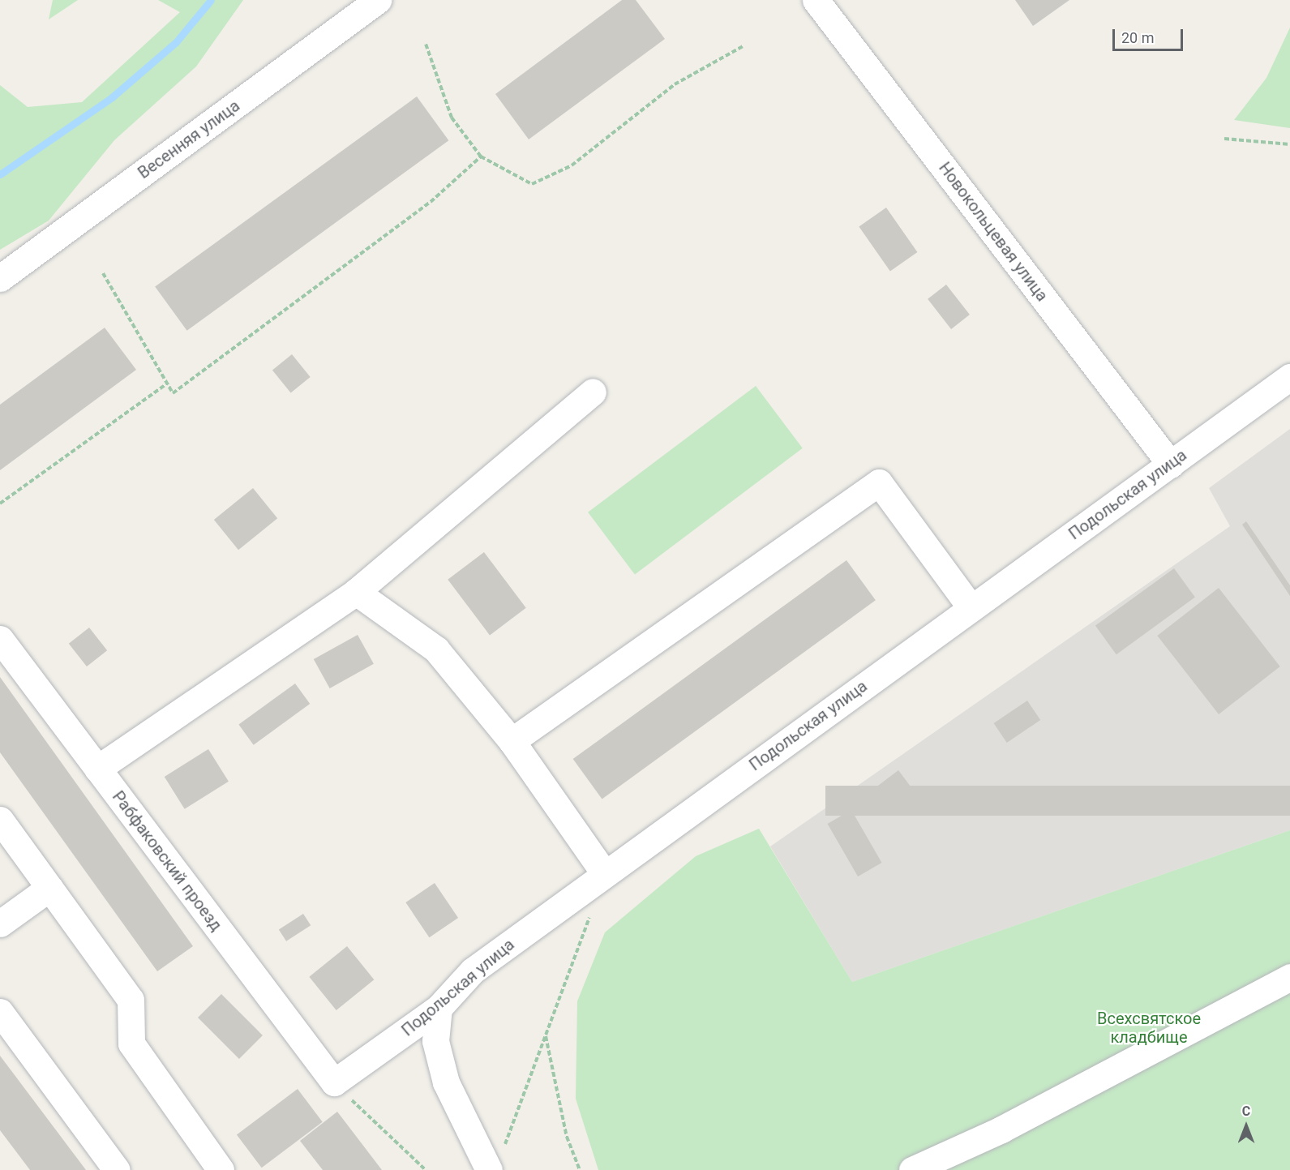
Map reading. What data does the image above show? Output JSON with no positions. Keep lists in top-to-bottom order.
{
  "streets": {
    "street": [
      "Весенняя улица",
      "Новокольцевая улица",
      "Подольская улица",
      "Рабфаковский проезд"
    ]
  },
  "crossings": [
    ["Новокольцевая улица", "Подольская улица"],
    ["Подольская улица", "Рабфаковский проезд"]
  ],
  "parks": ["Всехсвятское кладбище"],
  "scale_bar": "20 m",
  "north": "top"
}
